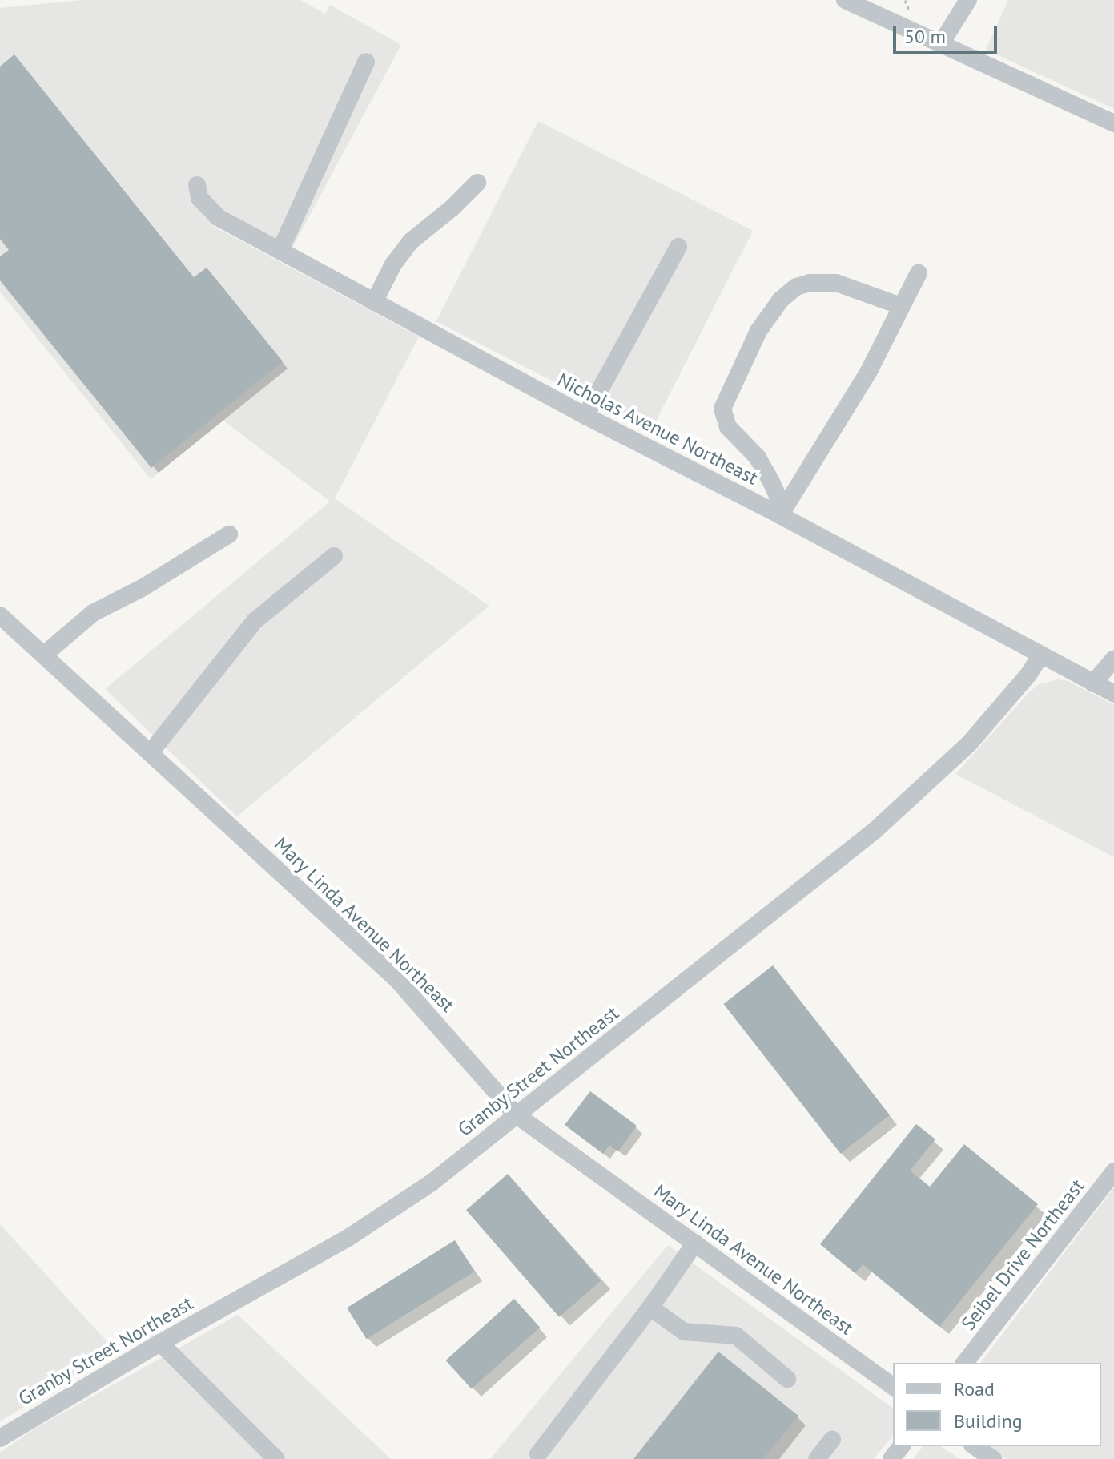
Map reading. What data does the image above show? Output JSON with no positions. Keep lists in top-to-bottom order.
{
  "streets": {
    "street": [
      "Nicholas Avenue Northeast",
      "Mary Linda Avenue Northeast",
      "Granby Street Northeast",
      "Seibel Drive Northeast"
    ]
  },
  "crossings": [
    ["Nicholas Avenue Northeast", "Granby Street Northeast"],
    ["Mary Linda Avenue Northeast", "Granby Street Northeast"]
  ],
  "legend": ["Road", "Building"],
  "scale_bar": "50 m"
}
